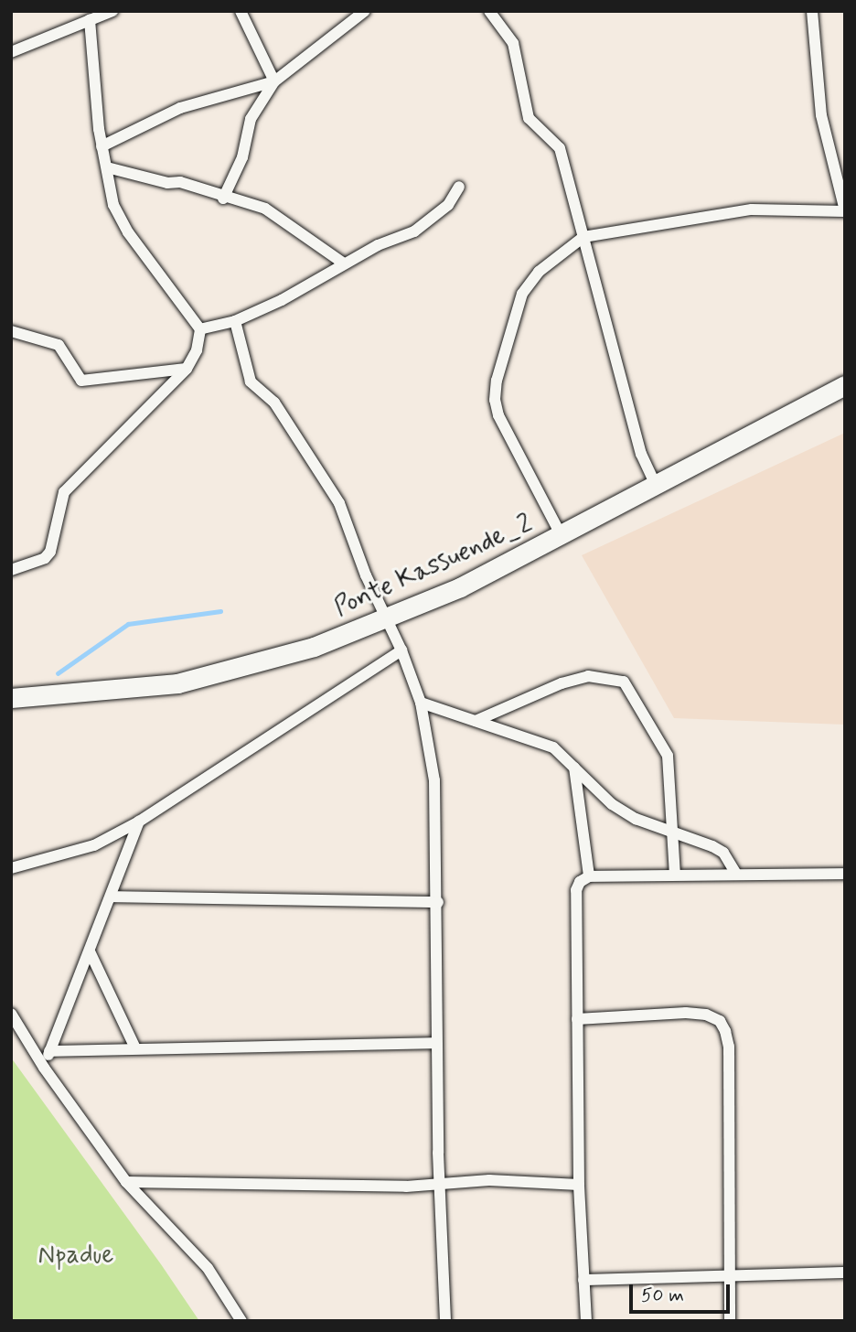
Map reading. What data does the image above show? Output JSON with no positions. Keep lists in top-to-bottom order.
{
  "streets": {
    "highway": ["Ponte Kassuende_2"]
  },
  "parks": ["Npadue"],
  "scale_bar": "50 m"
}
